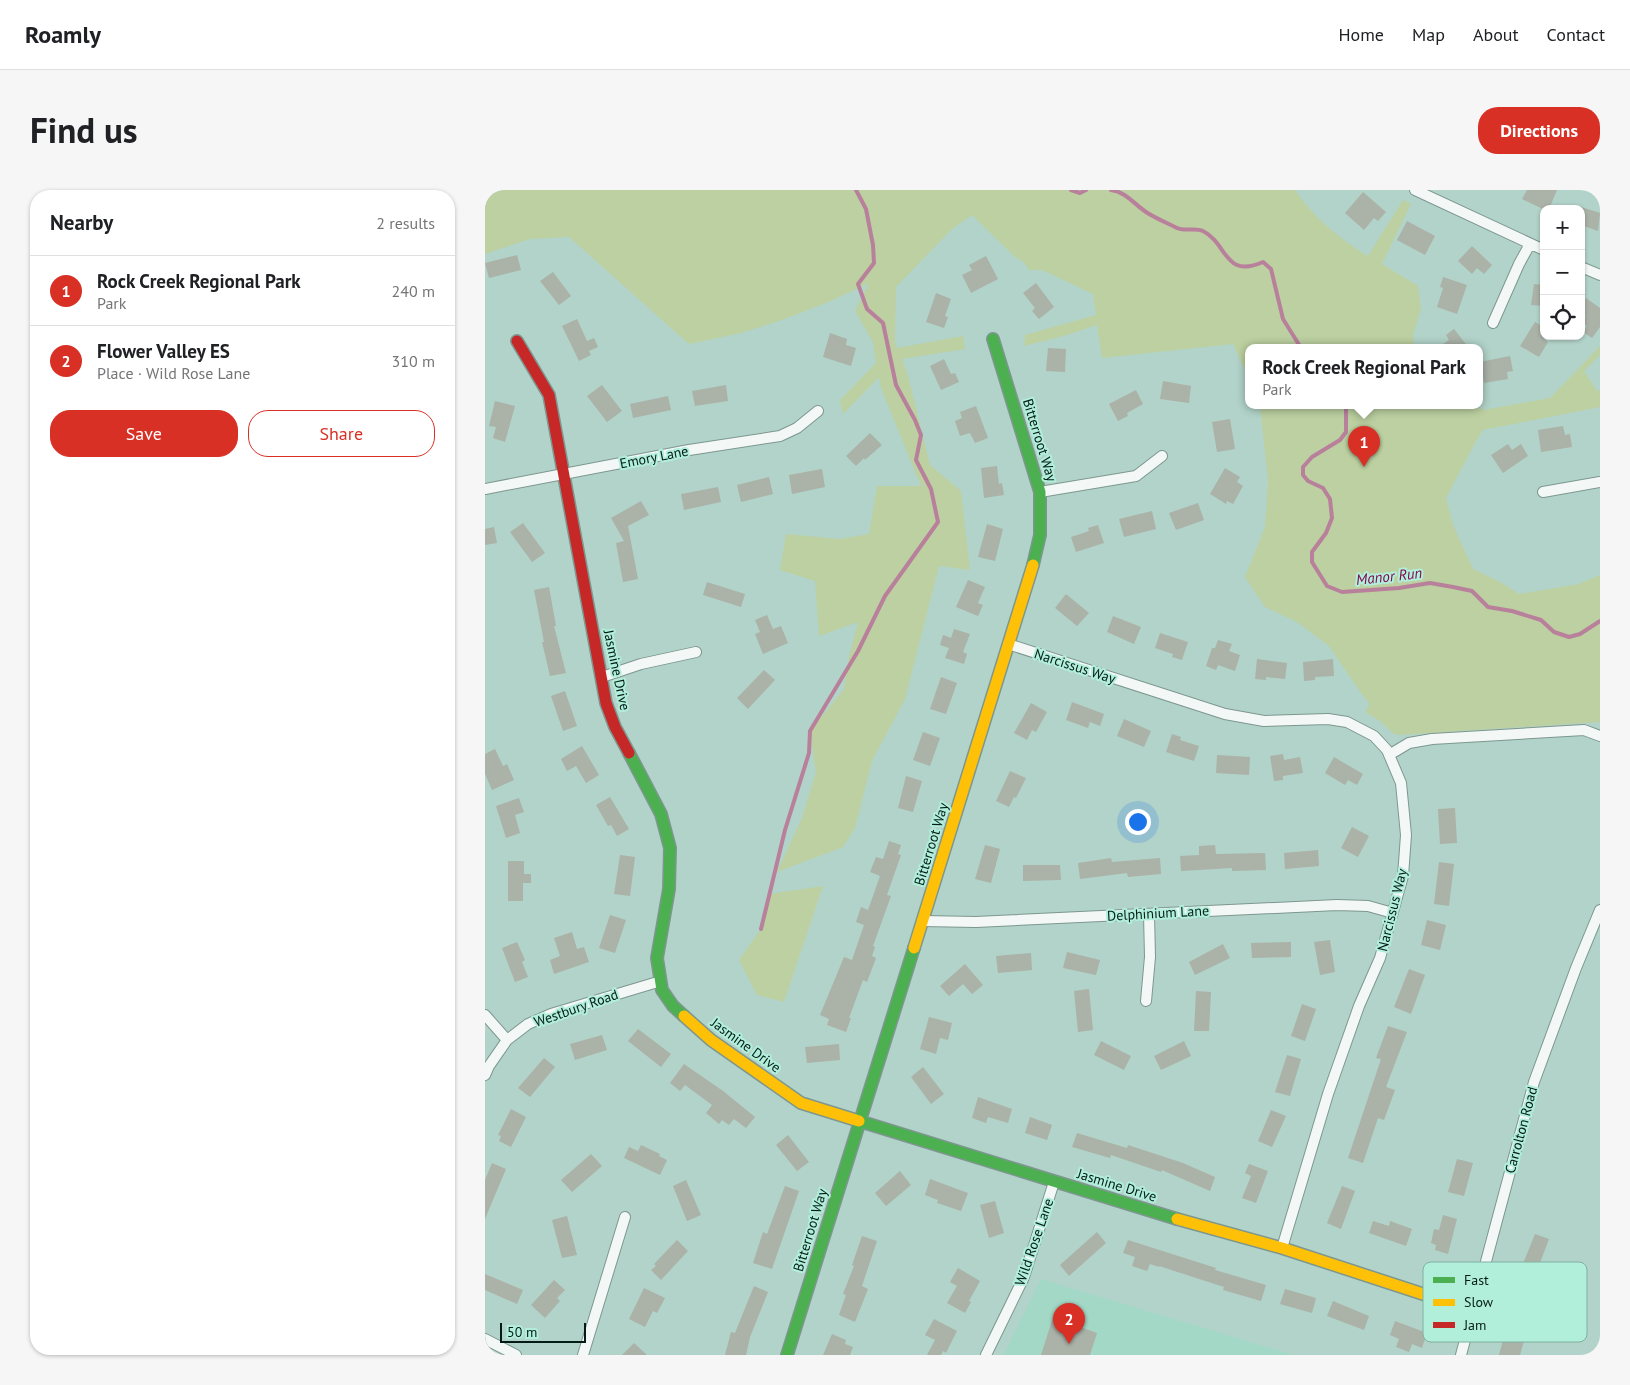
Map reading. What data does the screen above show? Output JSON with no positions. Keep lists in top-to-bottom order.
{
  "streets": {
    "street": [
      "Bitterroot Way",
      "Emory Lane",
      "Narcissus Way",
      "Jasmine Drive",
      "Delphinium Lane",
      "Westbury Road",
      "Carrolton Road",
      "Wild Rose Lane"
    ]
  },
  "crossings": [
    ["Bitterroot Way", "Narcissus Way"],
    ["Bitterroot Way", "Jasmine Drive"],
    ["Bitterroot Way", "Delphinium Lane"],
    ["Emory Lane", "Jasmine Drive"],
    ["Narcissus Way", "Jasmine Drive"],
    ["Narcissus Way", "Delphinium Lane"],
    ["Jasmine Drive", "Westbury Road"],
    ["Jasmine Drive", "Wild Rose Lane"]
  ],
  "water": ["Manor Run"],
  "legend": ["Fast", "Slow", "Jam"],
  "scale_bar": "50 m",
  "page": {
    "header": "Roamly",
    "nav": [
      "Home",
      "Map",
      "About",
      "Contact"
    ],
    "title": "Find us",
    "buttons": [
      "Directions",
      ["Save", "Share"]
    ],
    "heading": ["Nearby", "2 results"],
    "map_buttons": ["+", "−"],
    "list": [
      {
        "mark": "1",
        "name": "Rock Creek Regional Park",
        "note": "Park",
        "value": "240 m"
      },
      {
        "mark": "2",
        "name": "Flower Valley ES",
        "note": "Place · Wild Rose Lane",
        "value": "310 m"
      }
    ],
    "popup": ["Rock Creek Regional Park", "Park"],
    "pins": ["1", "2"],
    "scale": "50 m"
  }
}
